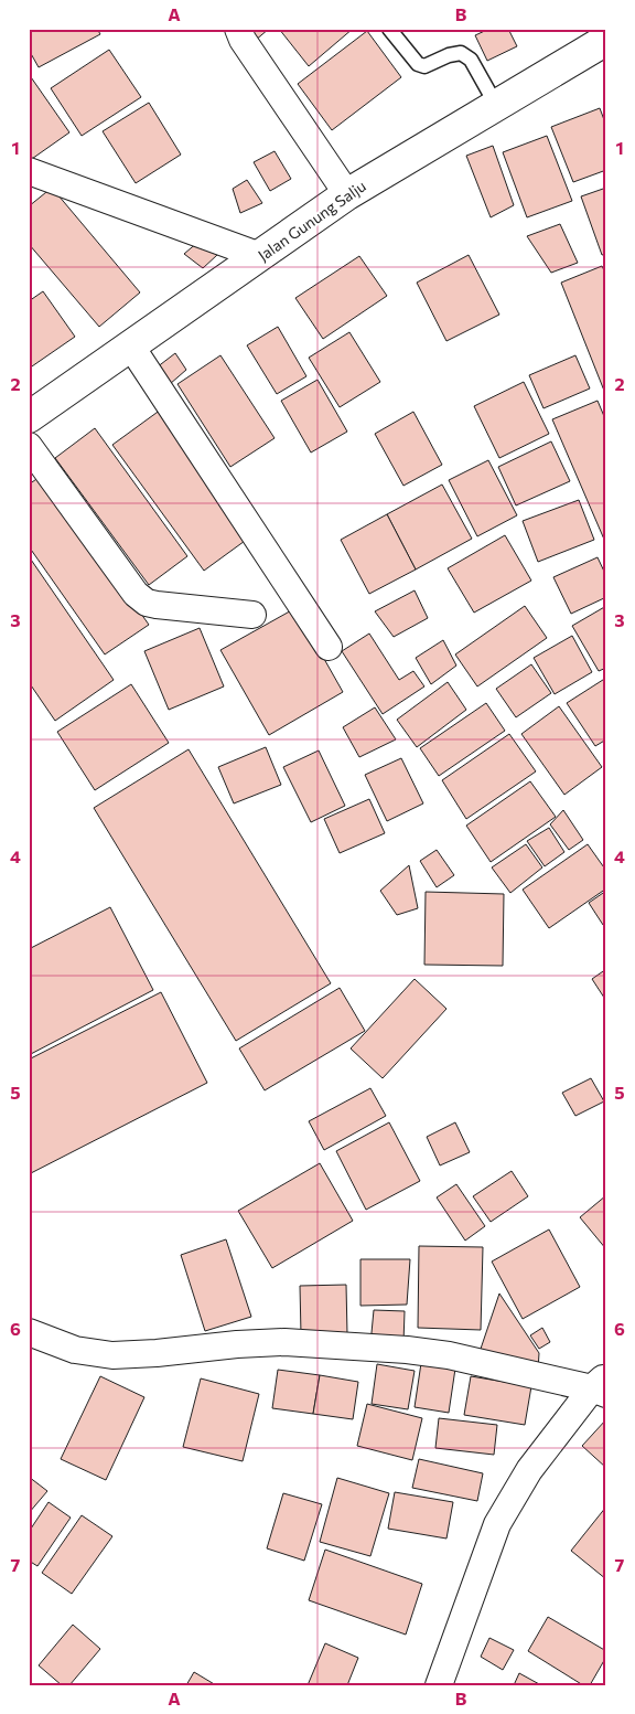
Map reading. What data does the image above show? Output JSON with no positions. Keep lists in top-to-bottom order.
{
  "streets": {
    "main road": ["Jalan Gunung Salju"]
  },
  "grid": {
    "columns": ["A", "B"],
    "rows": [
      "1",
      "2",
      "3",
      "4",
      "5",
      "6",
      "7"
    ]
  }
}
